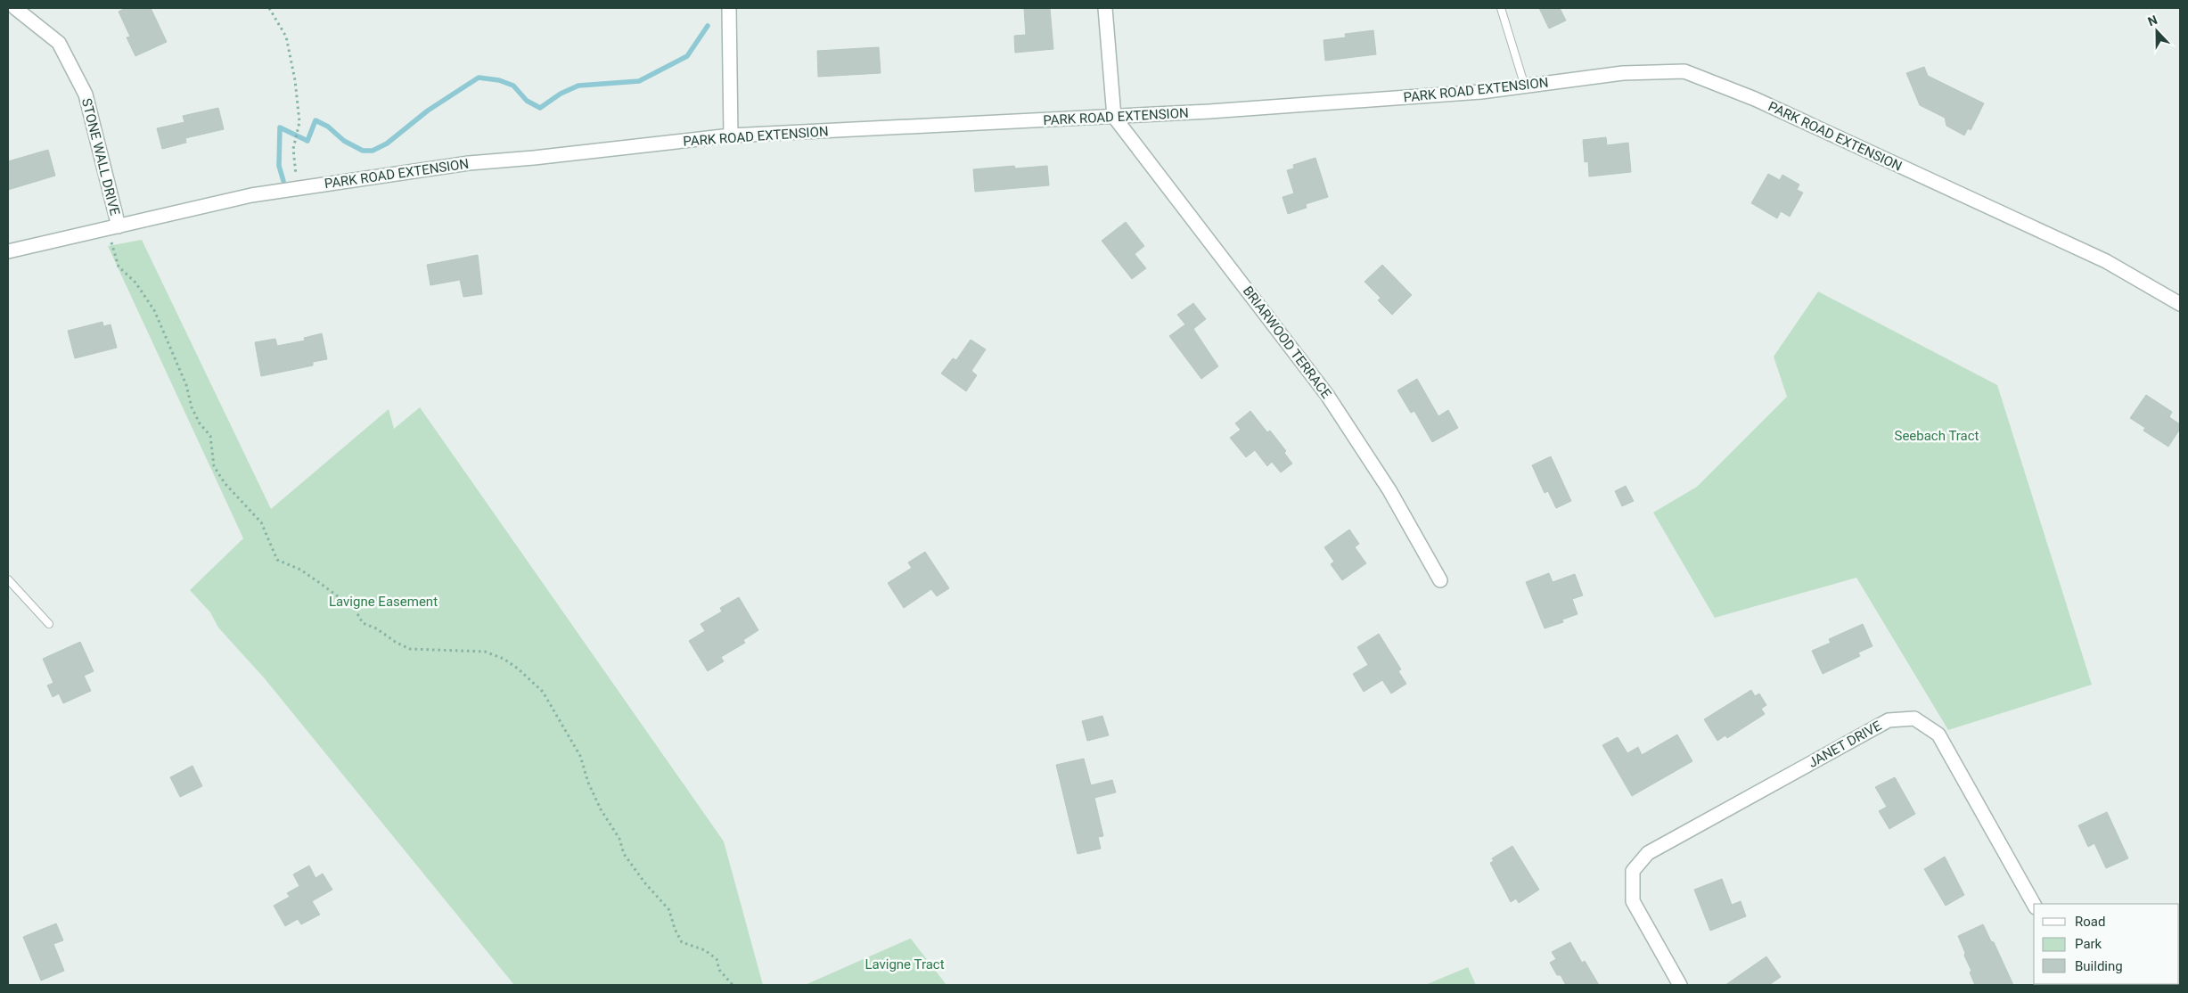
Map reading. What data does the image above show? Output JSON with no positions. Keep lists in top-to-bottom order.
{
  "streets": {
    "street": [
      "PARK ROAD EXTENSION",
      "STONE WALL DRIVE",
      "BRIARWOOD TERRACE",
      "JANET DRIVE"
    ]
  },
  "crossings": [
    ["PARK ROAD EXTENSION", "STONE WALL DRIVE"],
    ["PARK ROAD EXTENSION", "BRIARWOOD TERRACE"]
  ],
  "parks": ["Seebach Tract", "Lavigne Easement", "Lavigne Tract"],
  "legend": ["Road", "Park", "Building"],
  "north": "top"
}
